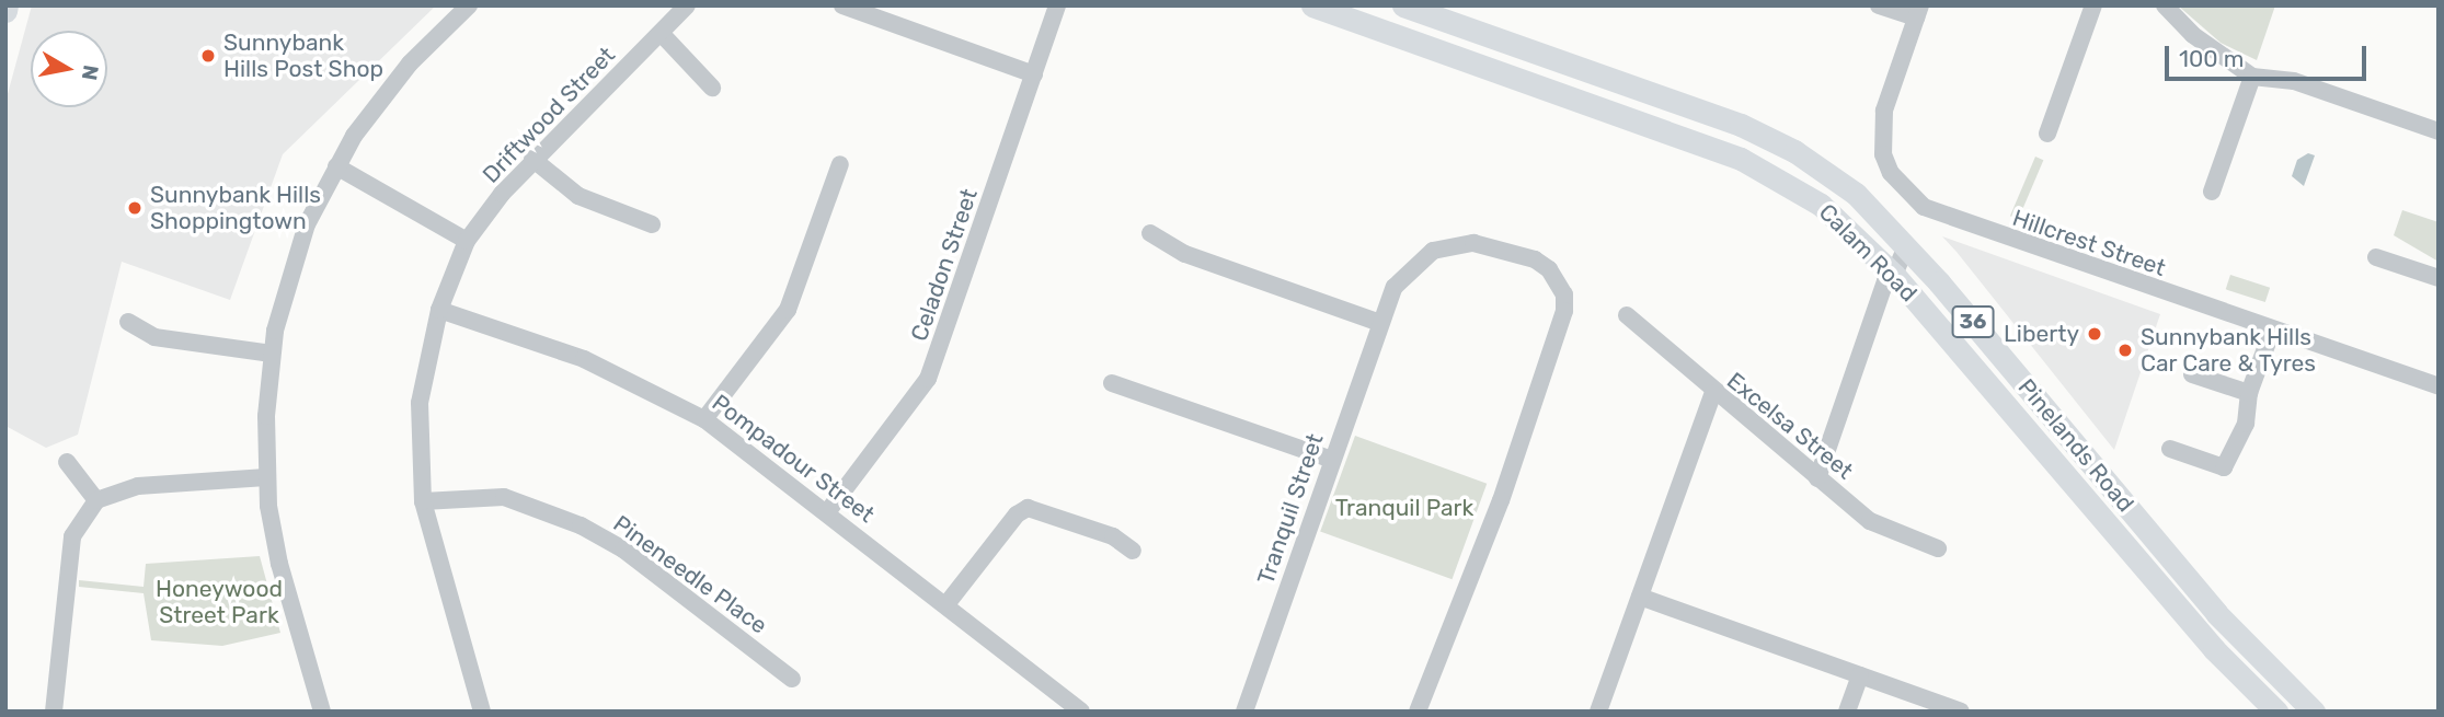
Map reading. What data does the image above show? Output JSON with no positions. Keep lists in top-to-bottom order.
{
  "streets": {
    "main road": ["Calam Road", "36", "Pinelands Road"],
    "street": [
      "Driftwood Street",
      "Hillcrest Street",
      "Celadon Street",
      "Excelsa Street",
      "Pompadour Street",
      "Tranquil Street",
      "Pineneedle Place"
    ]
  },
  "crossings": [
    ["Driftwood Street", "Pompadour Street"],
    ["Driftwood Street", "Pineneedle Place"],
    ["Celadon Street", "Pompadour Street"]
  ],
  "parks": ["Tranquil Park", "Honeywood Street Park"],
  "places": [
    "Sunnybank Hills Post Shop",
    "Sunnybank Hills Shoppingtown",
    "Liberty",
    "Sunnybank Hills Car Care & Tyres"
  ],
  "scale_bar": "100 m",
  "north": "right"
}
